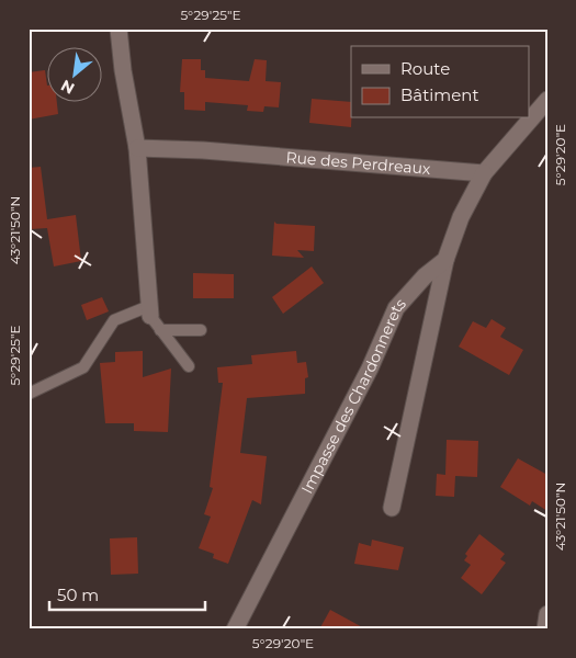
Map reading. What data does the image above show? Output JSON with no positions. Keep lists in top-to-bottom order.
{
  "streets": {
    "street": ["Rue des Perdreaux", "Impasse des Chardonnerets"]
  },
  "legend": ["Route", "Bâtiment"],
  "scale_bar": "50 m",
  "north": "bottom left",
  "coordinates": ["5°29'25\"E", "5°29'20\"E", "43°21'50\"N"]
}
